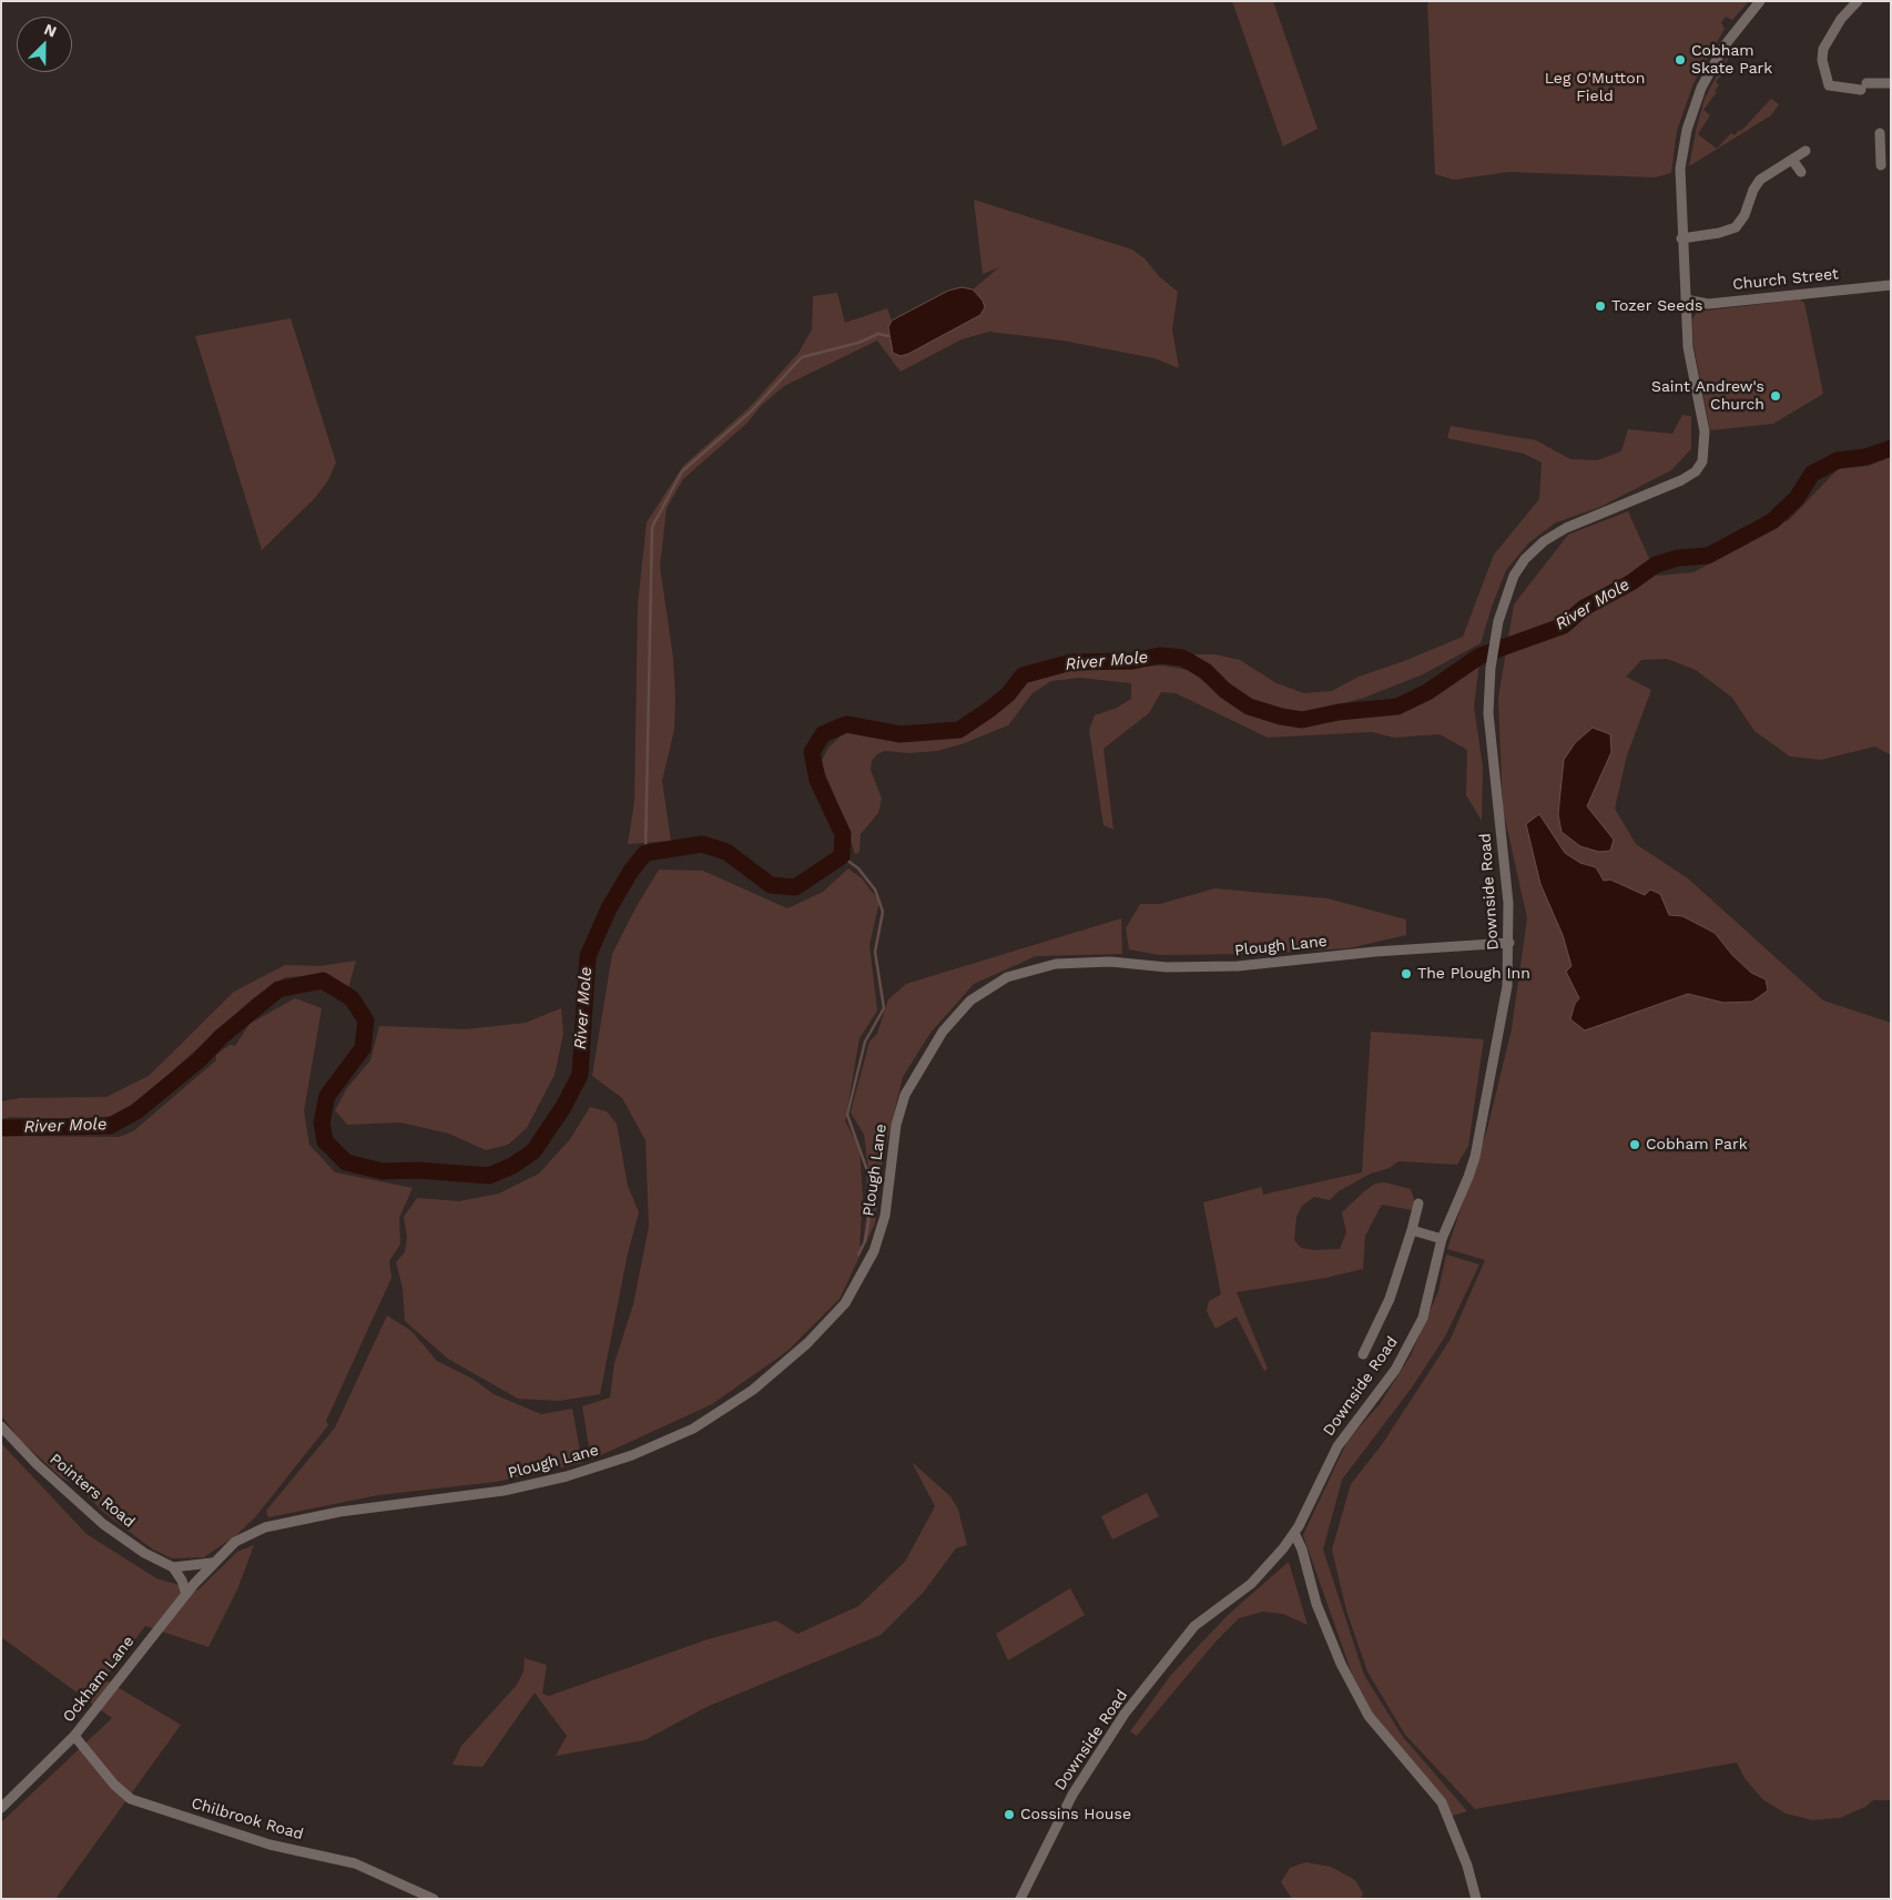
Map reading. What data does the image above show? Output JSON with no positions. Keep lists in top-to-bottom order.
{
  "streets": {
    "street": [
      "Church Street",
      "Downside Road",
      "Plough Lane",
      "Pointers Road",
      "Ockham Lane",
      "Chilbrook Road"
    ]
  },
  "crossings": [
    ["Church Street", "Downside Road"],
    ["Downside Road", "Plough Lane"],
    ["Plough Lane", "Pointers Road"],
    ["Plough Lane", "Ockham Lane"],
    ["Pointers Road", "Ockham Lane"],
    ["Ockham Lane", "Chilbrook Road"]
  ],
  "water": ["River Mole"],
  "parks": ["Leg O'Mutton Field"],
  "places": [
    "Cobham Skate Park",
    "Tozer Seeds",
    "Saint Andrew's Church",
    "The Plough Inn",
    "Cobham Park",
    "Cossins House"
  ],
  "north": "top right"
}
